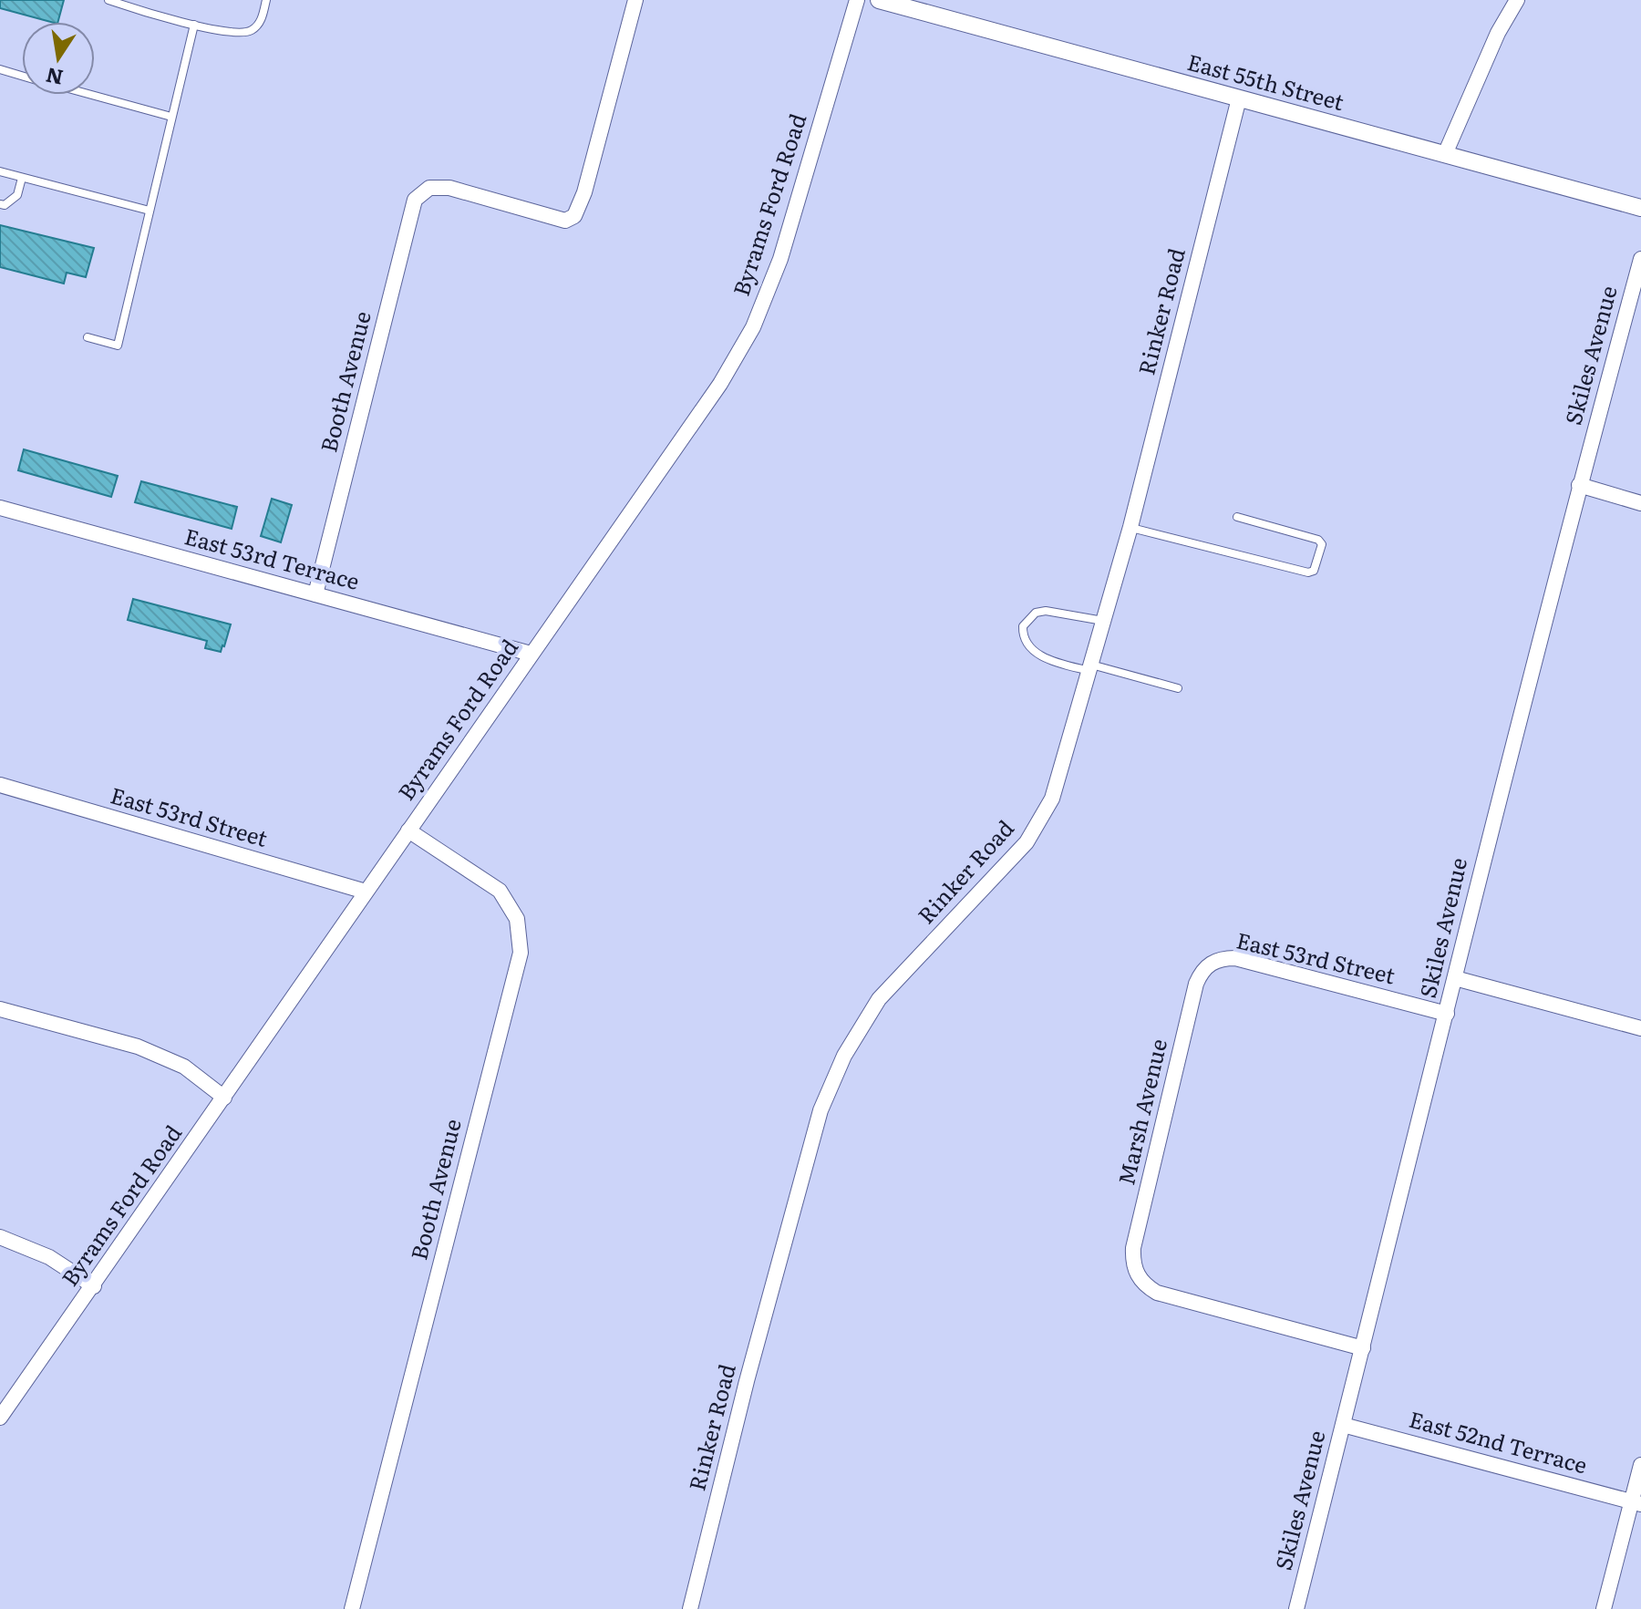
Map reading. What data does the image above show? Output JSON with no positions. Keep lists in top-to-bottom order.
{
  "streets": {
    "street": [
      "East 55th Street",
      "Byrams Ford Road",
      "Rinker Road",
      "Skiles Avenue",
      "Booth Avenue",
      "East 53rd Terrace",
      "East 53rd Street",
      "Marsh Avenue",
      "East 52nd Terrace"
    ]
  },
  "crossings": [
    ["East 55th Street", "Rinker Road"],
    ["Byrams Ford Road", "Booth Avenue"],
    ["Byrams Ford Road", "East 53rd Terrace"],
    ["Byrams Ford Road", "East 53rd Street"],
    ["Skiles Avenue", "East 53rd Street"],
    ["Skiles Avenue", "Marsh Avenue"],
    ["Skiles Avenue", "East 52nd Terrace"],
    ["Booth Avenue", "East 53rd Terrace"],
    ["East 53rd Street", "Marsh Avenue"]
  ],
  "north": "bottom"
}
